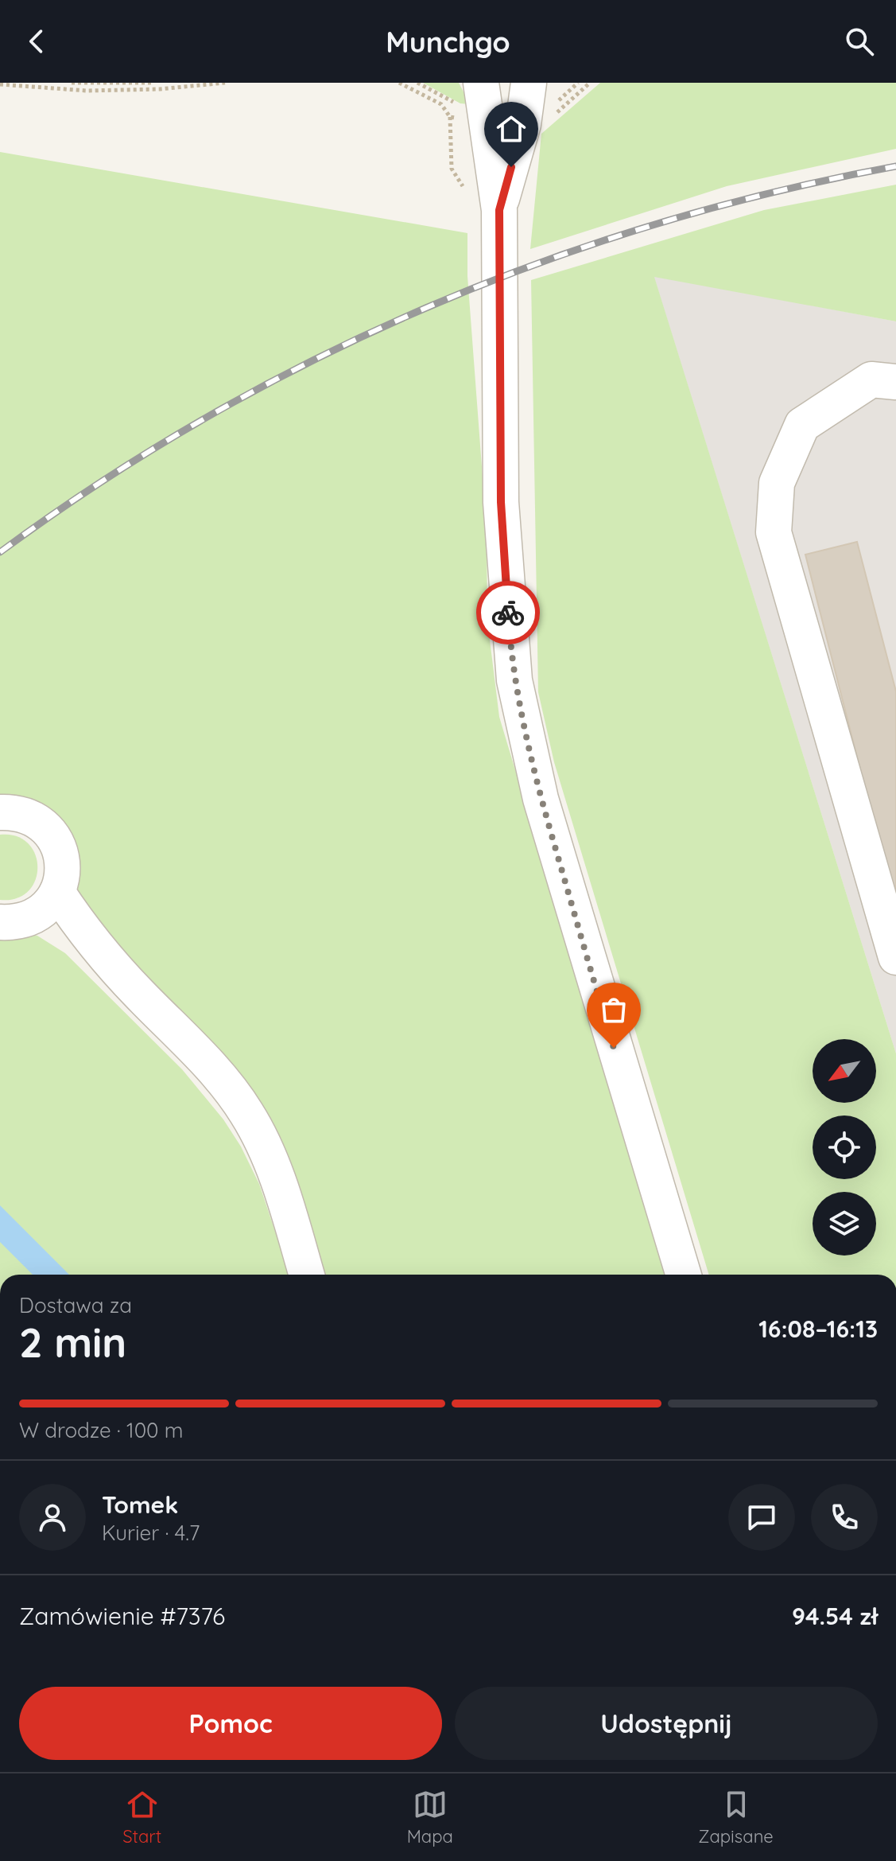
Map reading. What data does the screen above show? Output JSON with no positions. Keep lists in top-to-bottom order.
{
  "north": "bottom left",
  "page": {
    "header": "Munchgo",
    "heading": ["2 min", "Dostawa za", "16:08–16:13"],
    "panel": [
      "Tomek",
      "Kurier · 4.7",
      "Zamówienie #7376",
      "94.54 zł"
    ],
    "bar": "W drodze · 100 m",
    "buttons": ["Pomoc", "Udostępnij"],
    "tabs": ["Start", "Mapa", "Zapisane"]
  }
}
